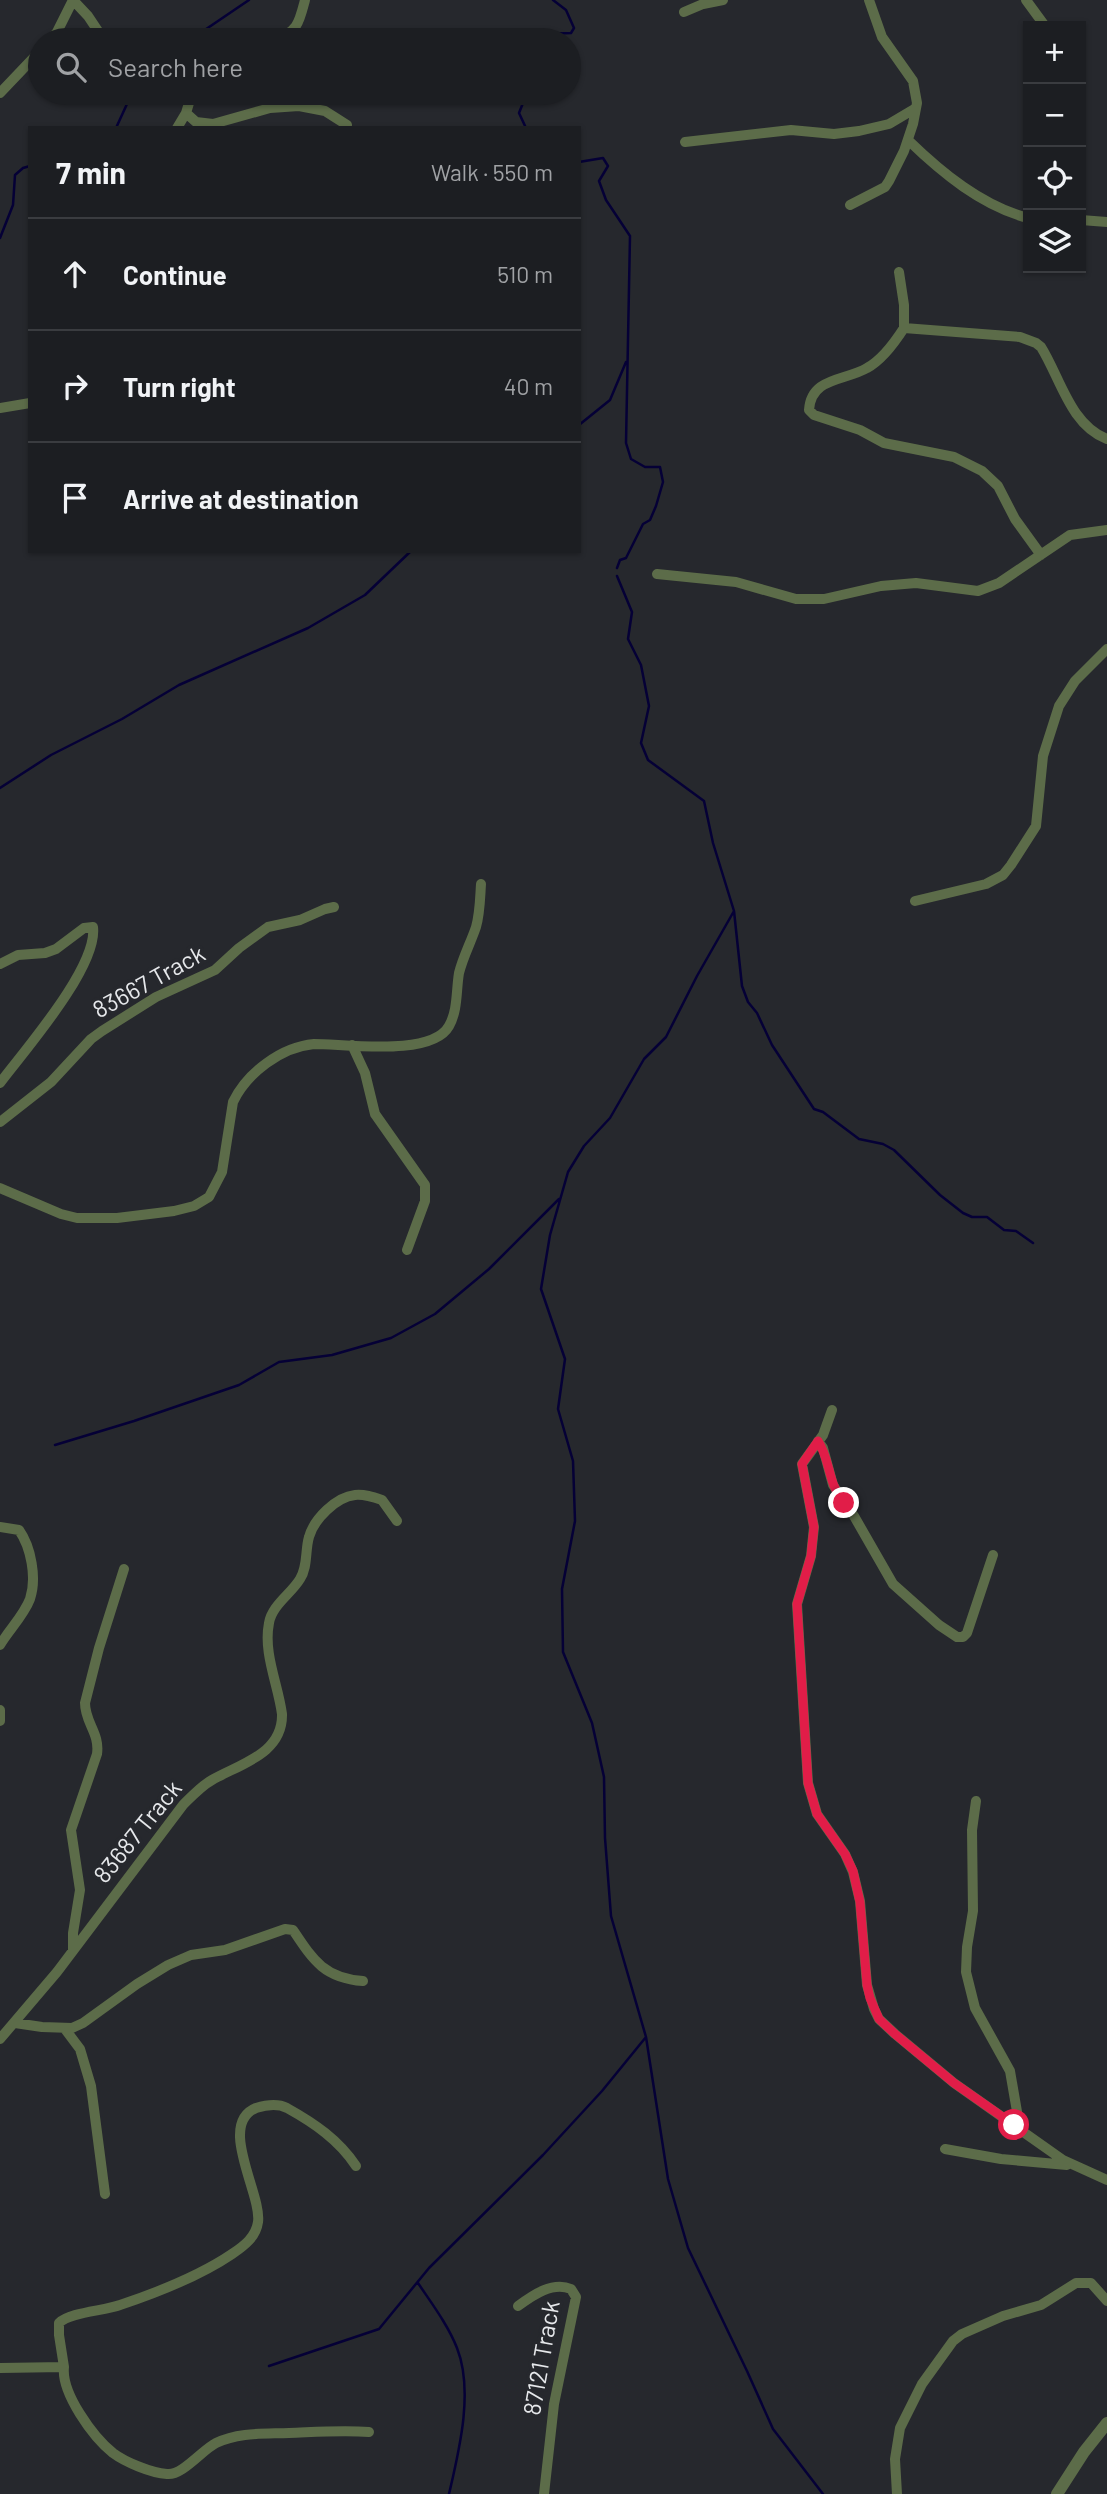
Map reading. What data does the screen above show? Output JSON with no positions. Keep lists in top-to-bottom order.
{
  "streets": {
    "street": ["83667 Track", "83687 Track", "87121 Track"]
  },
  "page": {
    "map_buttons": ["+", "−"],
    "search": "Search here",
    "heading": ["7 min", "Walk · 550 m"],
    "list": [
      ["Continue", "510 m"],
      ["Turn right", "40 m"],
      "Arrive at destination"
    ]
  }
}
